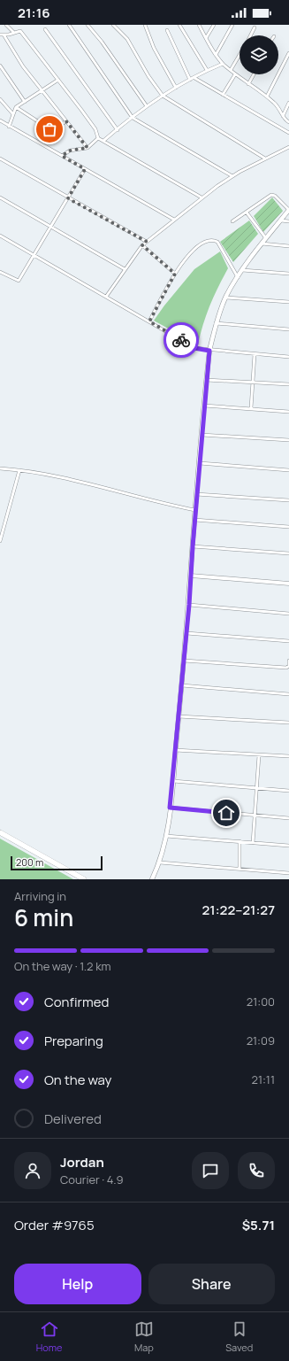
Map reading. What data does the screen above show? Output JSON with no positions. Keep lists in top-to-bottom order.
{
  "scale_bar": "200 m",
  "page": {
    "status": "21:16",
    "scale": "200 m",
    "heading": ["6 min", "Arriving in", "21:22–21:27"],
    "panel": [
      "Jordan",
      "Courier · 4.9",
      "Order #9765",
      "$5.71"
    ],
    "bar": "On the way · 1.2 km",
    "list": [
      ["Confirmed", "21:00"],
      ["Preparing", "21:09"],
      ["On the way", "21:11"],
      "Delivered"
    ],
    "buttons": ["Help", "Share"],
    "tabs": ["Home", "Map", "Saved"]
  }
}
